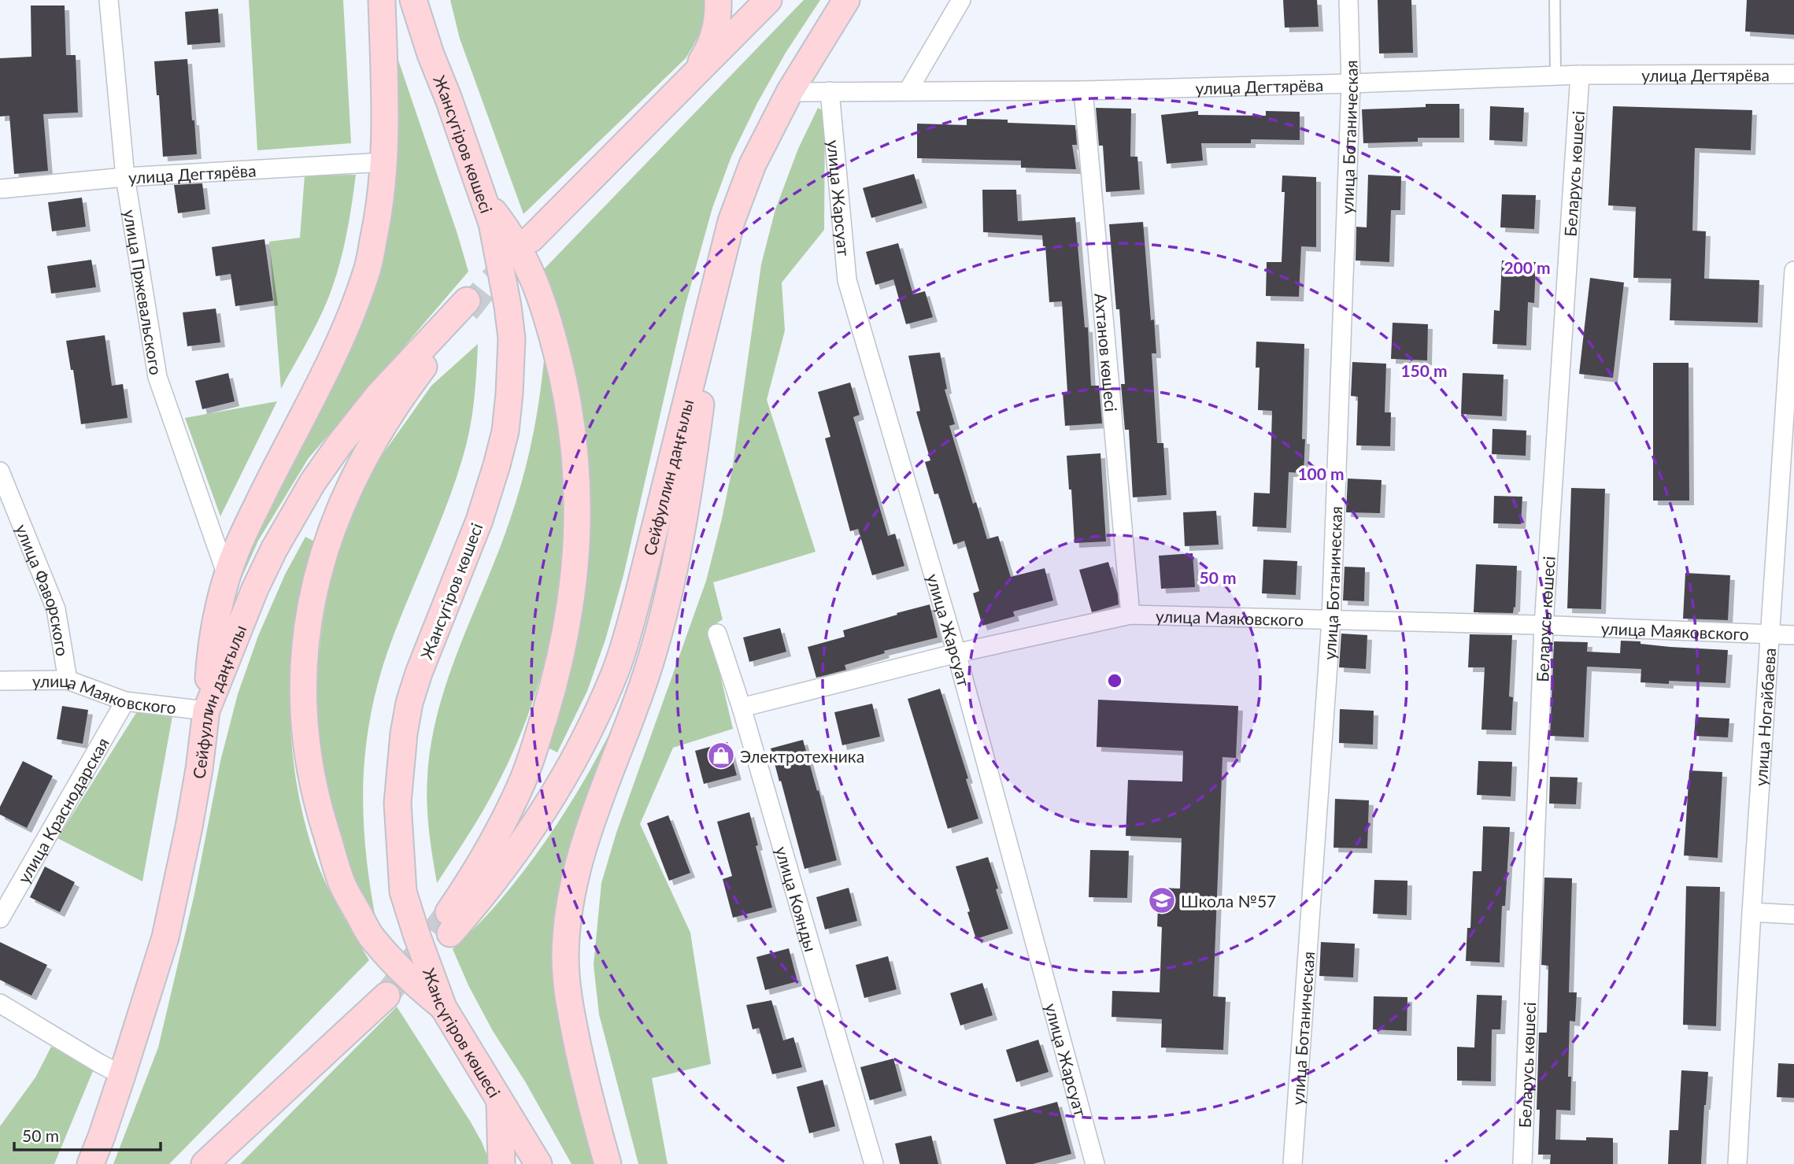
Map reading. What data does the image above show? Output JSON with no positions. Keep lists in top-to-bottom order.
{
  "streets": {
    "main road": ["Жансүгіров көшесі", "Сейфуллин даңғылы"],
    "street": [
      "улица Дегтярёва",
      "улица Ботаническая",
      "Беларусь көшесі",
      "улица Жарсуат",
      "улица Пржевальского",
      "Ахтанов көшесі",
      "улица Фаворского",
      "улица Маяковского",
      "улица Ногайбаева",
      "улица Краснодарская",
      "улица Коянды"
    ]
  },
  "crossings": [
    ["улица Дегтярёва", "улица Ботаническая"],
    ["улица Дегтярёва", "Беларусь көшесі"],
    ["улица Дегтярёва", "улица Жарсуат"],
    ["улица Дегтярёва", "улица Пржевальского"],
    ["улица Дегтярёва", "Ахтанов көшесі"],
    ["улица Дегтярёва", "Сейфуллин даңғылы"],
    ["улица Ботаническая", "улица Маяковского"],
    ["Жансүгіров көшесі", "Сейфуллин даңғылы"],
    ["Беларусь көшесі", "улица Маяковского"],
    ["улица Жарсуат", "улица Маяковского"],
    ["Ахтанов көшесі", "улица Маяковского"],
    ["Сейфуллин даңғылы", "улица Маяковского"],
    ["улица Фаворского", "улица Маяковского"],
    ["улица Маяковского", "улица Ногайбаева"],
    ["улица Маяковского", "улица Краснодарская"],
    ["улица Маяковского", "улица Коянды"]
  ],
  "places": {
    "shop": ["Электротехника"],
    "school or university": ["Школа №57"]
  },
  "scale_bar": "50 m",
  "rings": [
    "200 m",
    "150 m",
    "100 m",
    "50 m"
  ]
}
